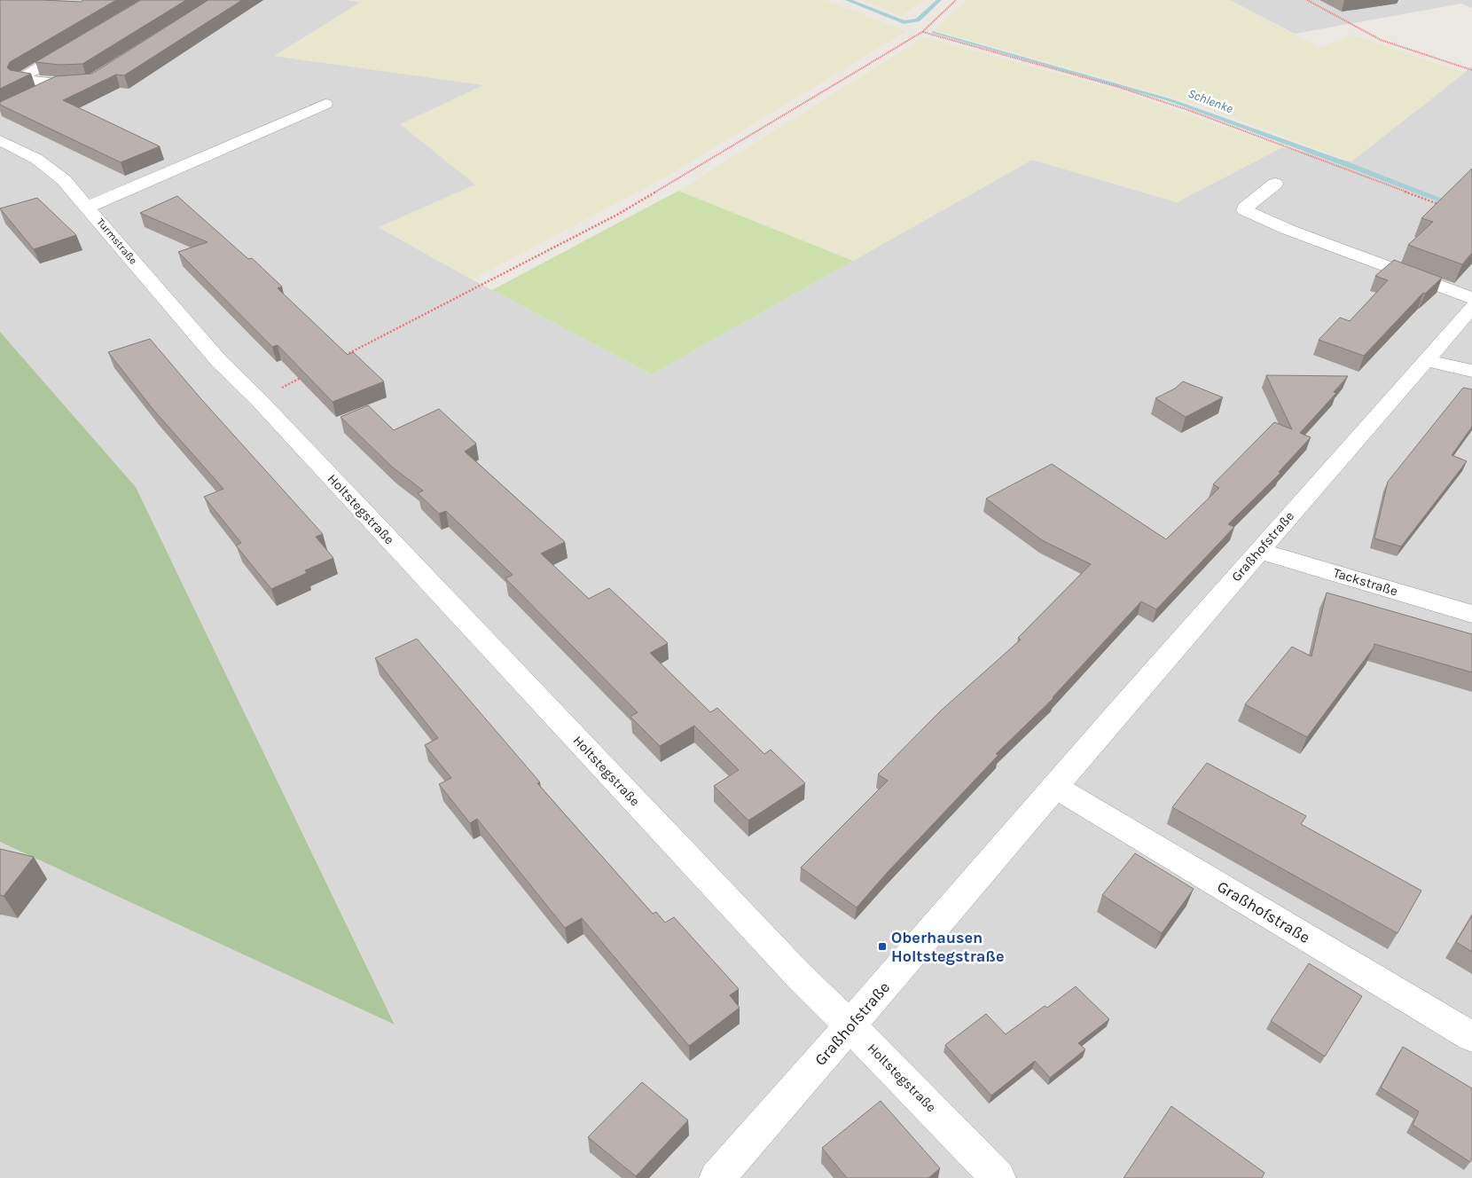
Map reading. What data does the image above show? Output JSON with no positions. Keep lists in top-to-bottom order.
{
  "streets": {
    "street": [
      "Turmstraße",
      "Holtstegstraße",
      "Graßhofstraße",
      "Tackstraße"
    ]
  },
  "crossings": [
    ["Turmstraße", "Holtstegstraße"],
    ["Holtstegstraße", "Graßhofstraße"],
    ["Graßhofstraße", "Tackstraße"]
  ],
  "water": ["Schlenke"],
  "places": {
    "transit": ["Oberhausen Holtstegstraße"]
  }
}
